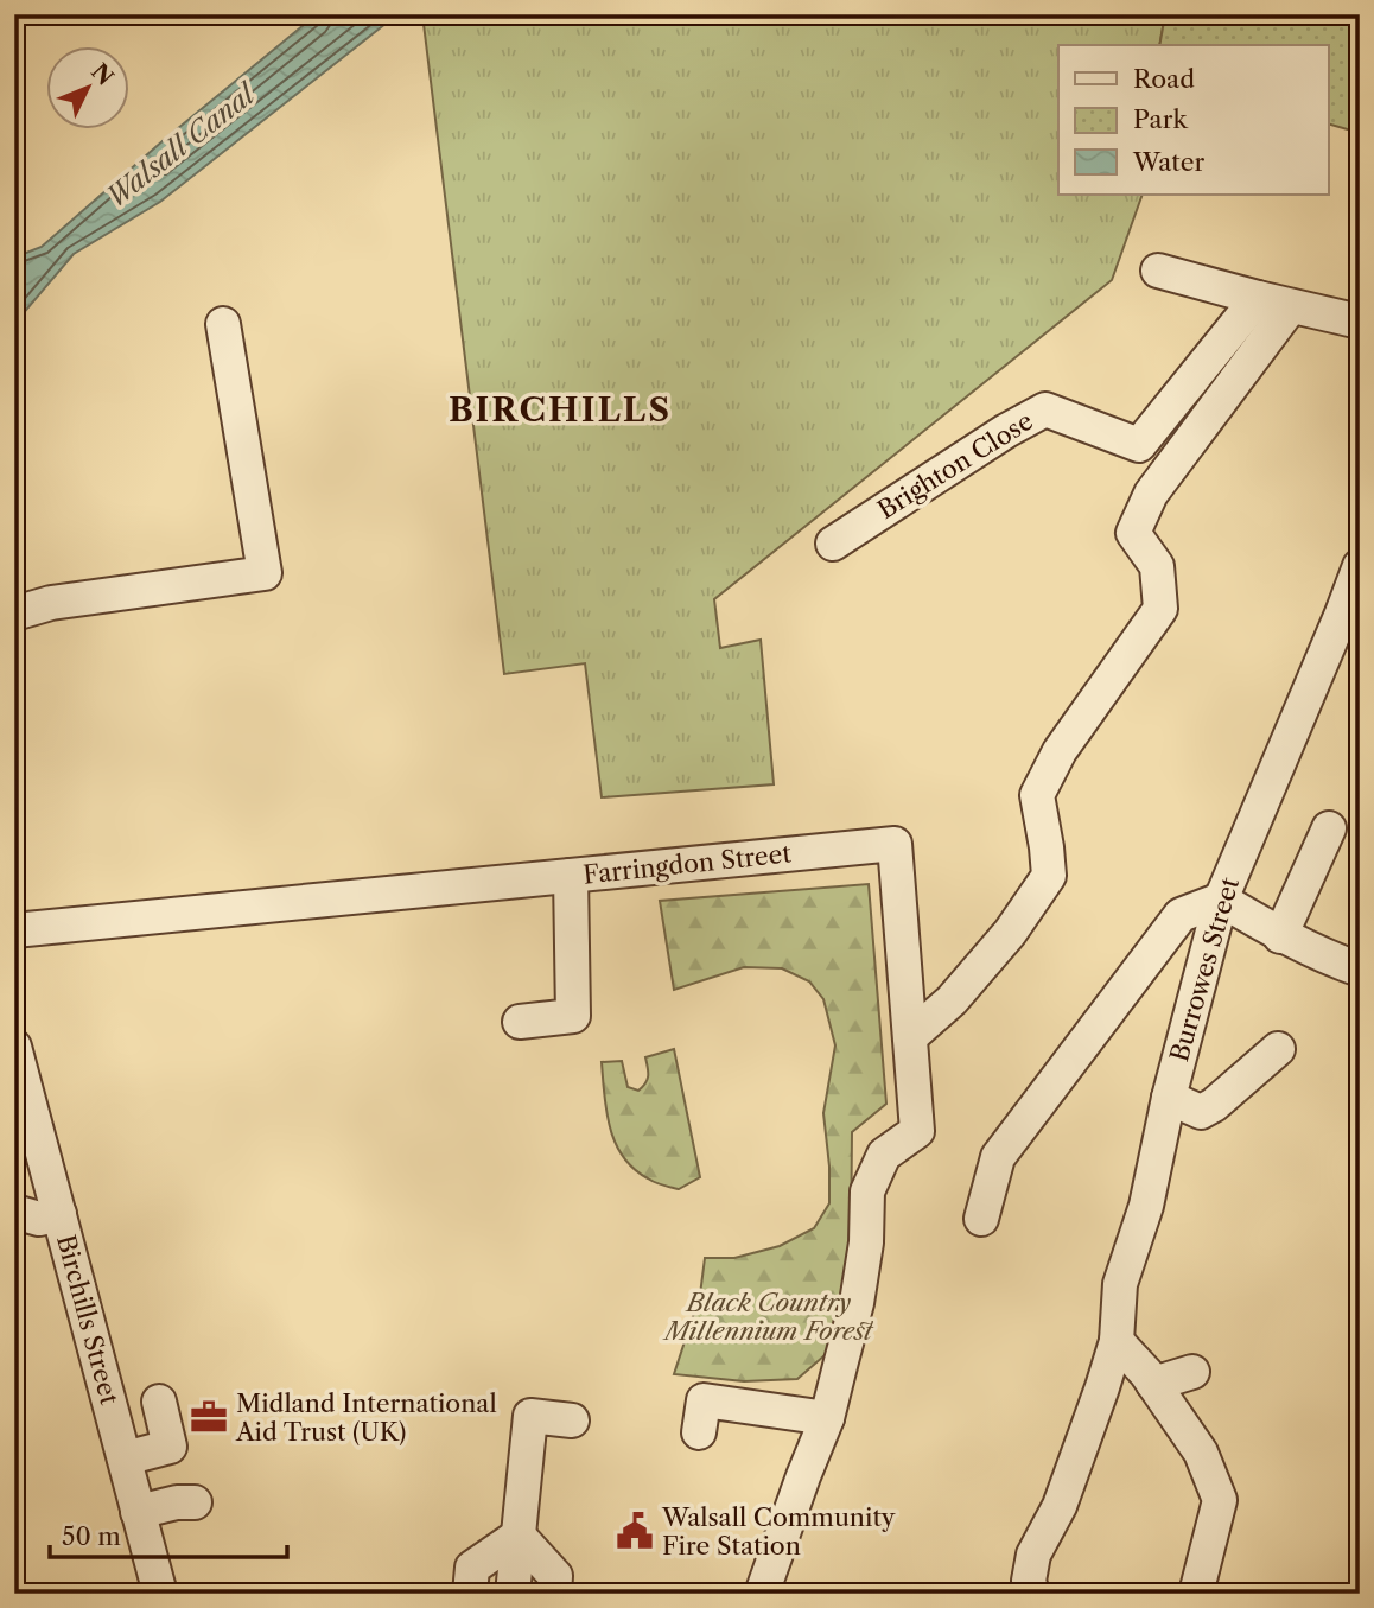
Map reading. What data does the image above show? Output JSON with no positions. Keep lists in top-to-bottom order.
{
  "streets": {
    "street": [
      "Brighton Close",
      "Farringdon Street",
      "Burrowes Street",
      "Birchills Street"
    ]
  },
  "districts": ["BIRCHILLS"],
  "water": ["Walsall Canal"],
  "parks": ["Black Country Millennium Forest"],
  "places": {
    "office": ["Midland International Aid Trust (UK)"],
    "public building": ["Walsall Community Fire Station"]
  },
  "legend": ["Road", "Park", "Water"],
  "scale_bar": "50 m",
  "north": "top right"
}
